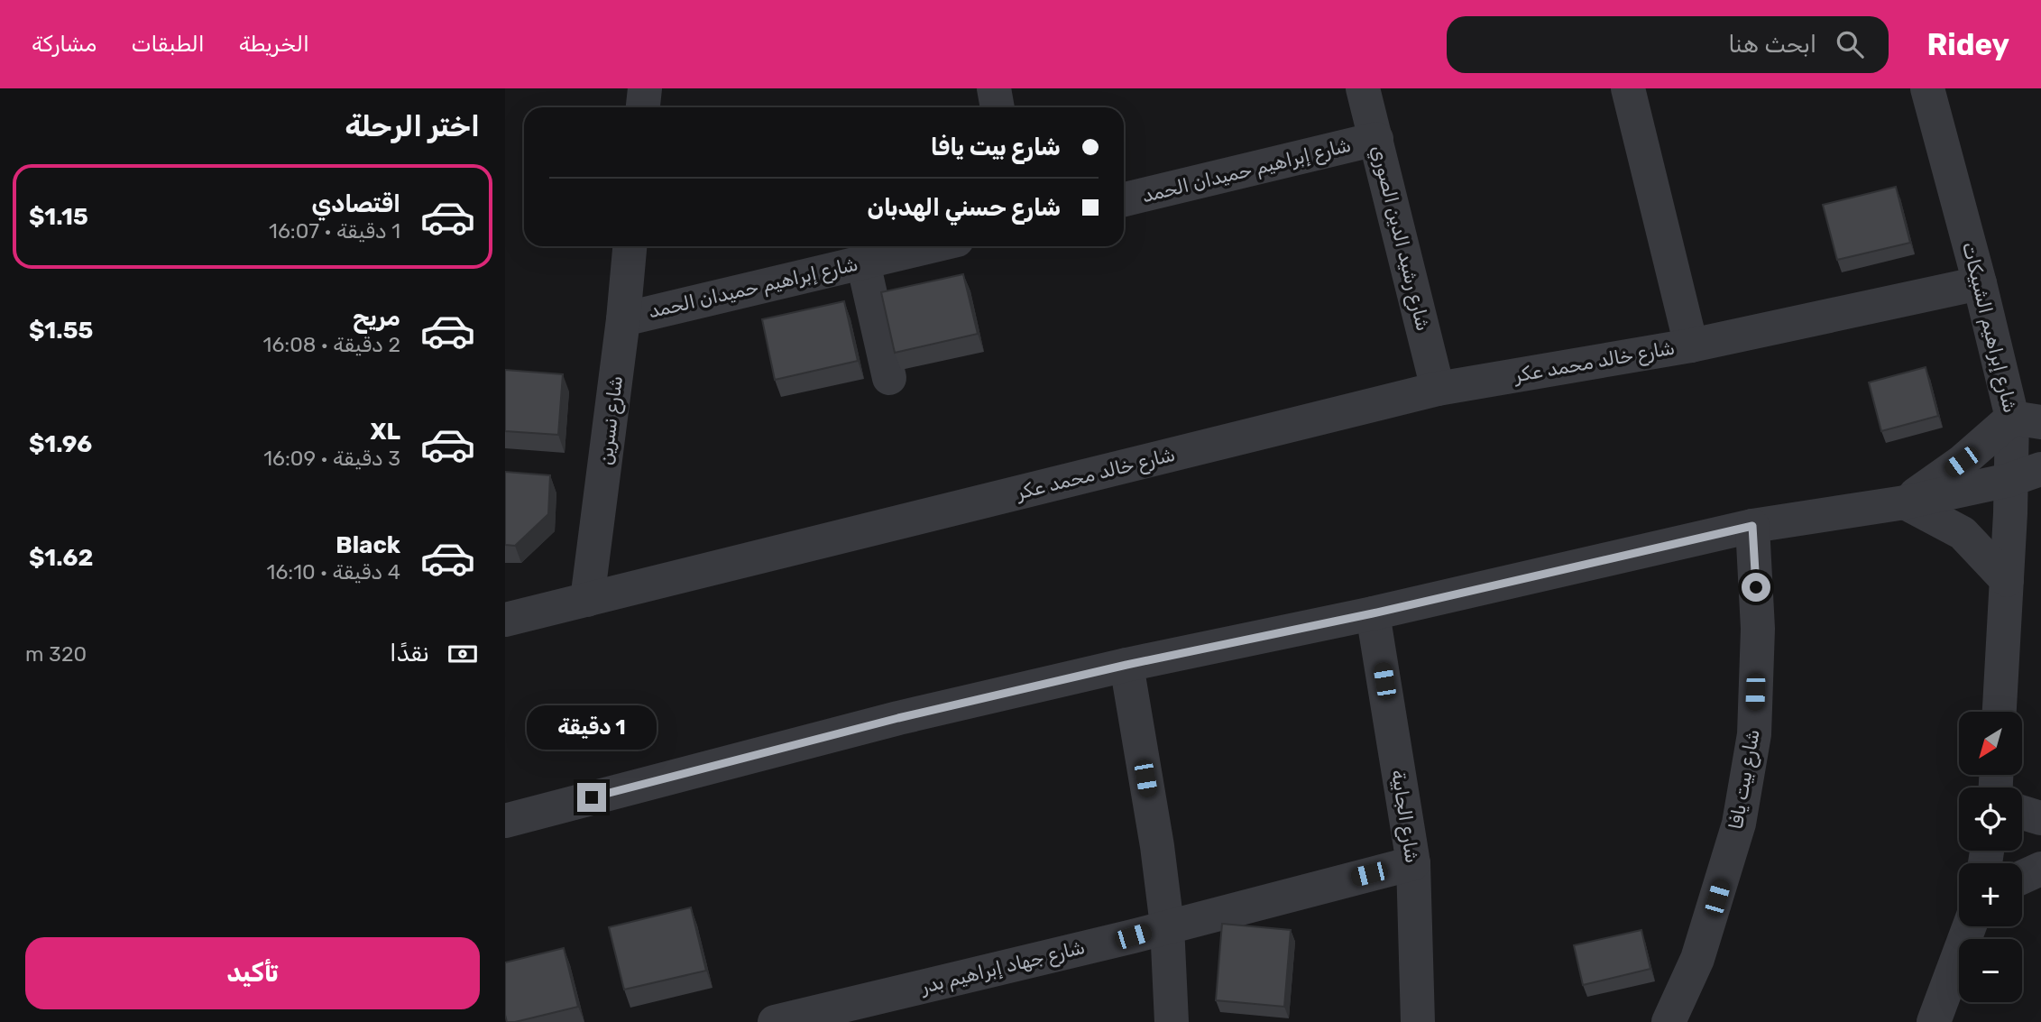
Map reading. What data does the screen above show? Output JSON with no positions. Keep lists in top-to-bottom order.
{
  "streets": {
    "street": [
      "شارع إبراهيم حميدان الحمد",
      "شارع رشيد الدين الصوري",
      "شارع إبراهيم الشبيكات",
      "شارع خالد محمد عكر",
      "شارع نسرين",
      "شارع بيت يافا",
      "شارع الجابية",
      "شارع جهاد إبراهيم بدر"
    ]
  },
  "crossings": [
    ["شارع إبراهيم حميدان الحمد", "شارع رشيد الدين الصوري"],
    ["شارع إبراهيم حميدان الحمد", "شارع نسرين"],
    ["شارع رشيد الدين الصوري", "شارع خالد محمد عكر"],
    ["شارع إبراهيم الشبيكات", "شارع خالد محمد عكر"],
    ["شارع خالد محمد عكر", "شارع نسرين"],
    ["شارع الجابية", "شارع جهاد إبراهيم بدر"]
  ],
  "north": "bottom left",
  "page": {
    "header": "Ridey",
    "search": "ابحث هنا",
    "nav": ["الخريطة", "الطبقات", "مشاركة"],
    "heading": "اختر الرحلة",
    "banner": ["شارع بيت يافا", "شارع حسني الهدبان"],
    "list": [
      {
        "name": "اقتصادي",
        "note": "1 دقيقة · 16:07",
        "value": "$1.15"
      },
      {
        "name": "مريح",
        "note": "2 دقيقة · 16:08",
        "value": "$1.55"
      },
      {
        "name": "XL",
        "note": "3 دقيقة · 16:09",
        "value": "$1.96"
      },
      {
        "name": "Black",
        "note": "4 دقيقة · 16:10",
        "value": "$1.62"
      }
    ],
    "pay": ["نقدًا", "320 m"],
    "bubble": "1 دقيقة",
    "map_buttons": ["+", "−"],
    "buttons": "تأكيد"
  }
}
